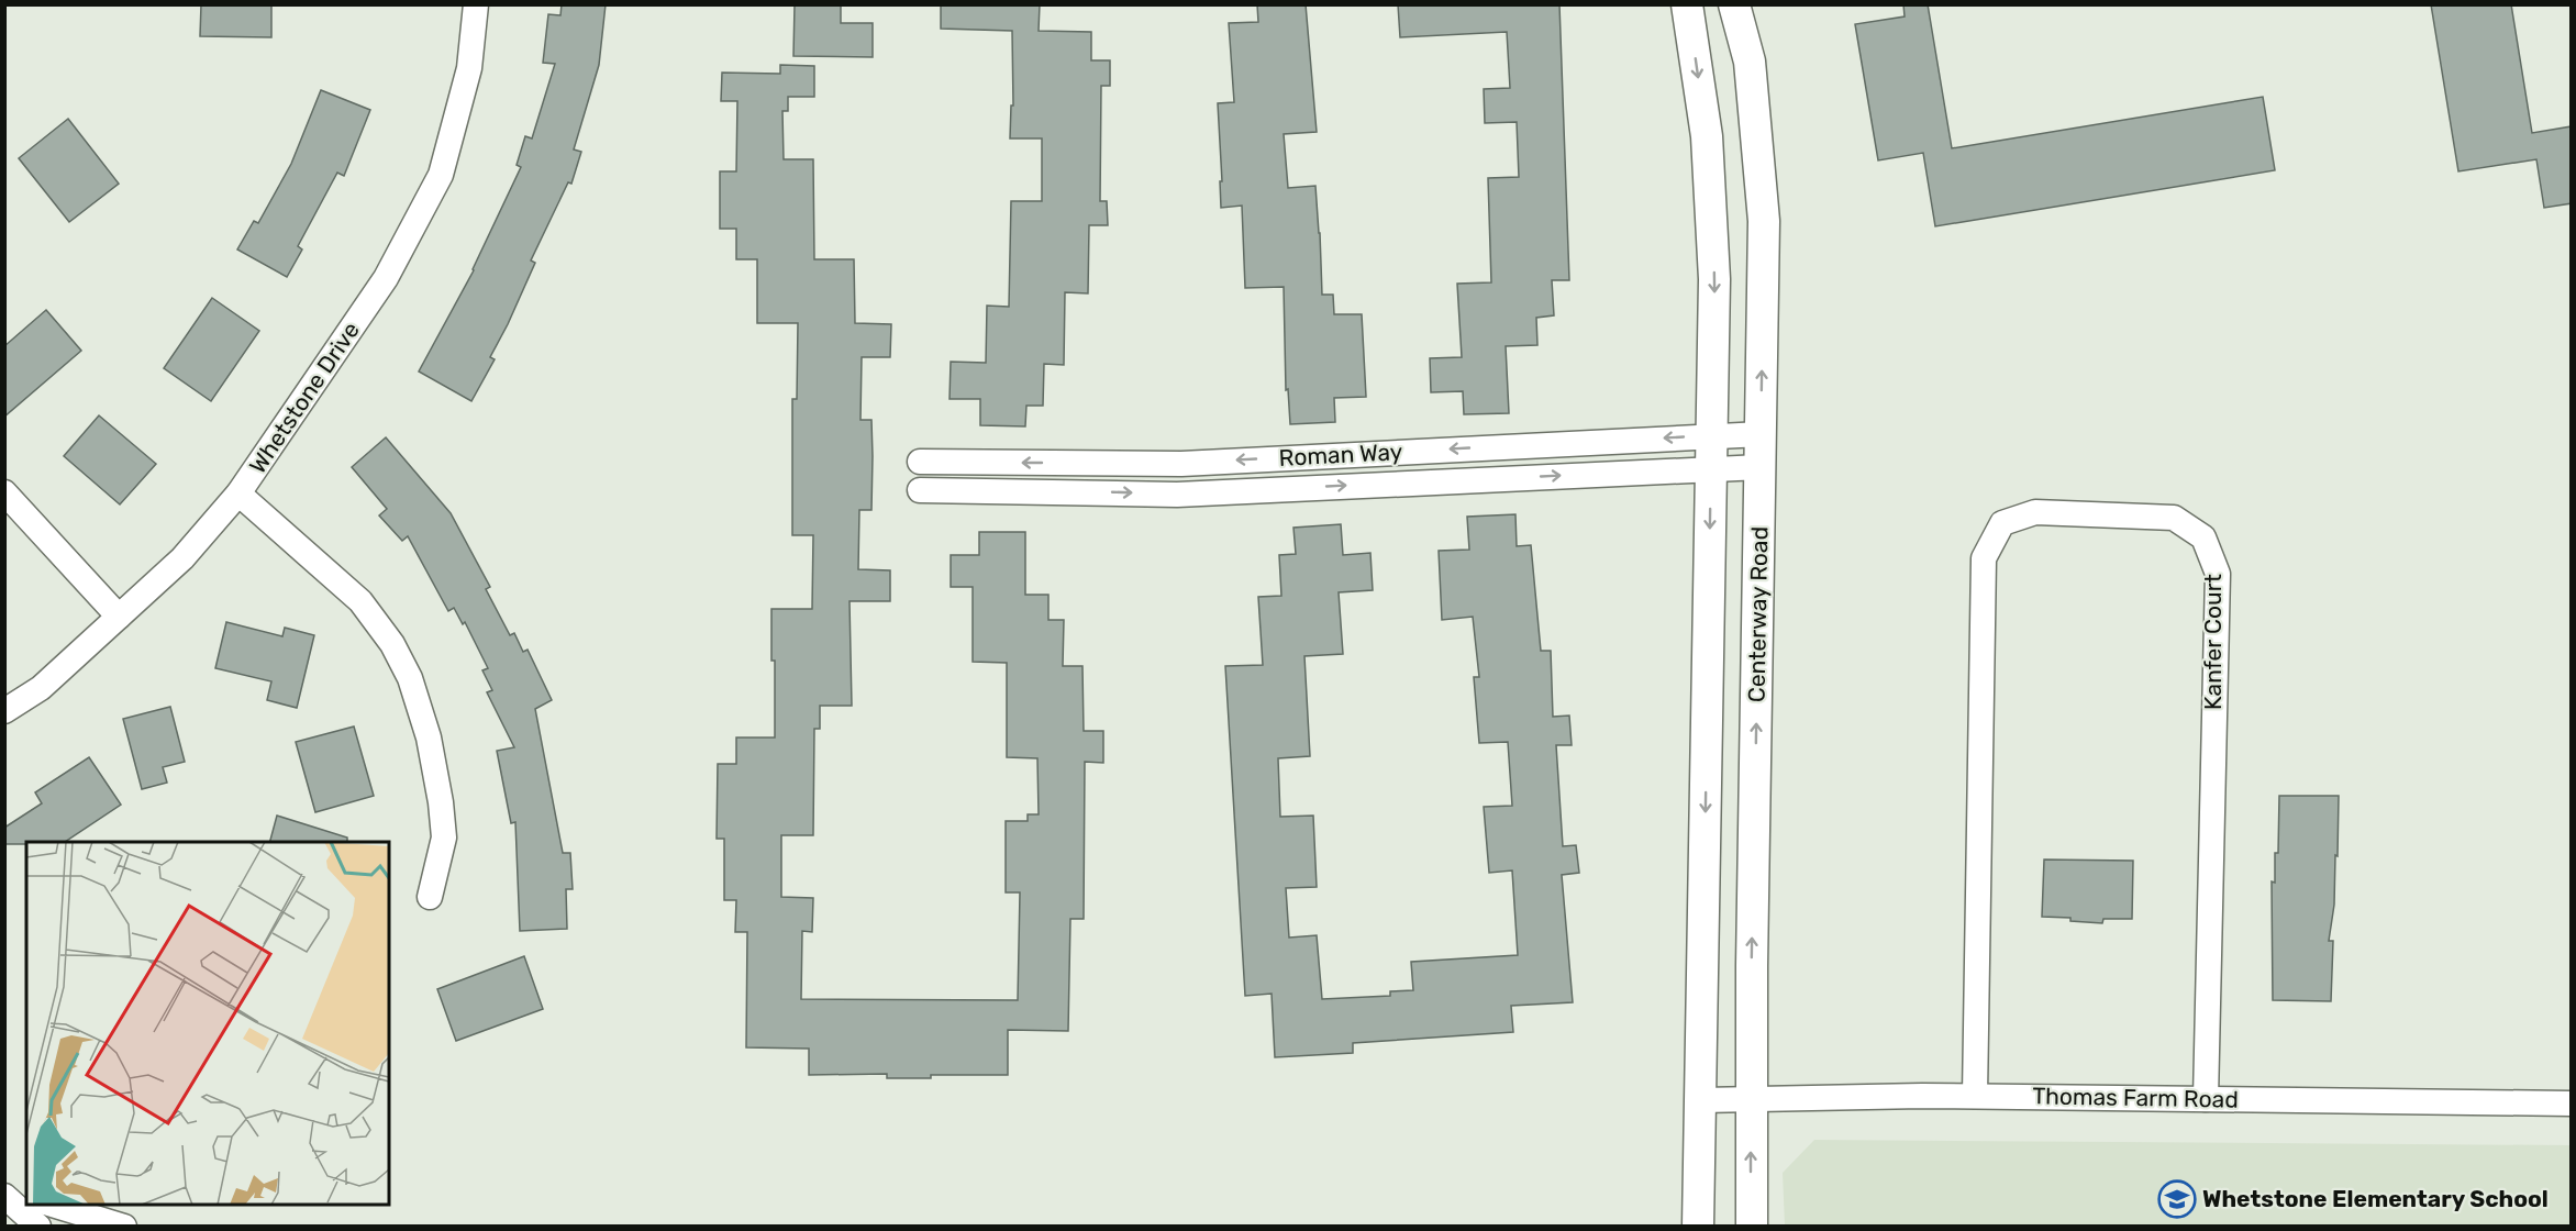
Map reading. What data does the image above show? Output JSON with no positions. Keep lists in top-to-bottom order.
{
  "streets": {
    "street": [
      "Whetstone Drive",
      "Roman Way",
      "Centerway Road",
      "Kanfer Court",
      "Thomas Farm Road"
    ]
  },
  "crossings": [
    ["Roman Way", "Centerway Road"],
    ["Centerway Road", "Thomas Farm Road"],
    ["Kanfer Court", "Thomas Farm Road"]
  ],
  "places": {
    "school or university": ["Whetstone Elementary School"]
  }
}
